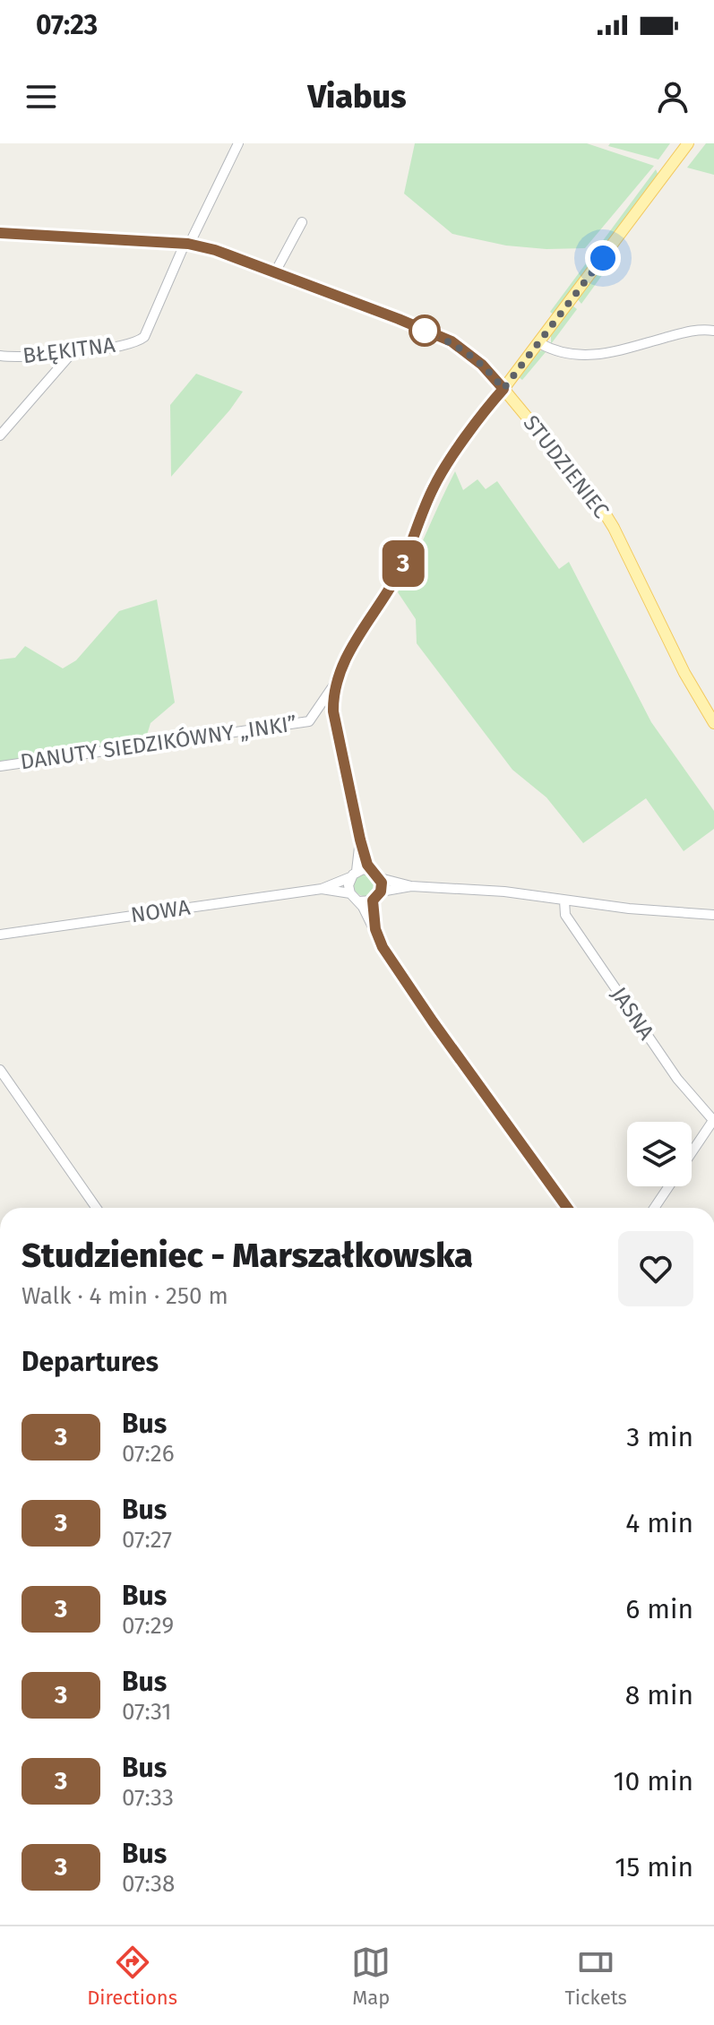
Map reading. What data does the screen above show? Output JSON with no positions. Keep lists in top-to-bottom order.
{
  "streets": {
    "main road": ["STUDZIENIEC"],
    "street": [
      "BŁĘKITNA",
      "DANUTY SIEDZIKÓWNY „INKI”",
      "NOWA",
      "JASNA"
    ]
  },
  "crossings": [
    ["BŁĘKITNA", "STUDZIENIEC"]
  ],
  "lines": ["bus line 3"],
  "page": {
    "status": "07:23",
    "header": "Viabus",
    "on_map": "3",
    "heading": [
      ["Studzieniec - Marszałkowska", "Walk · 4 min · 250 m"],
      "Departures"
    ],
    "list": [
      {
        "mark": "3",
        "name": "Bus",
        "note": "07:26",
        "value": "3 min"
      },
      {
        "mark": "3",
        "name": "Bus",
        "note": "07:27",
        "value": "4 min"
      },
      {
        "mark": "3",
        "name": "Bus",
        "note": "07:29",
        "value": "6 min"
      },
      {
        "mark": "3",
        "name": "Bus",
        "note": "07:31",
        "value": "8 min"
      },
      {
        "mark": "3",
        "name": "Bus",
        "note": "07:33",
        "value": "10 min"
      },
      {
        "mark": "3",
        "name": "Bus",
        "note": "07:38",
        "value": "15 min"
      }
    ],
    "tabs": ["Directions", "Map", "Tickets"]
  }
}
